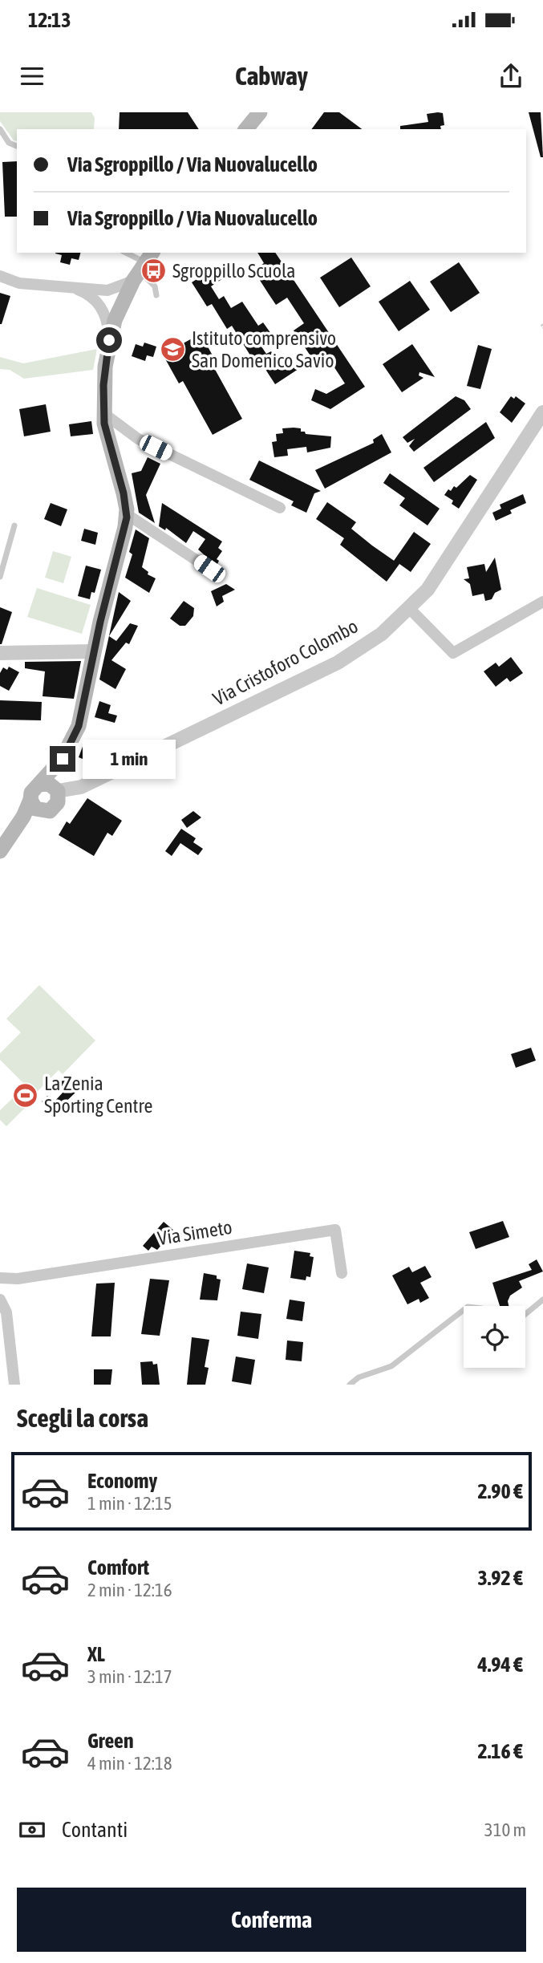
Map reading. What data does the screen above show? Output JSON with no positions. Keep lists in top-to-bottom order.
{
  "streets": {
    "street": ["Via Cristoforo Colombo", "Via Simeto"]
  },
  "places": {
    "bus stop": ["Sgroppillo Scuola"],
    "school or university": ["Istituto comprensivo San Domenico Savio"],
    "sports": ["La Zenia Sporting Centre"]
  },
  "page": {
    "status": "12:13",
    "header": "Cabway",
    "banner": ["Via Sgroppillo / Via Nuovalucello", "Via Sgroppillo / Via Nuovalucello"],
    "bubble": "1 min",
    "heading": "Scegli la corsa",
    "list": [
      {
        "name": "Economy",
        "note": "1 min · 12:15",
        "value": "2.90 €"
      },
      {
        "name": "Comfort",
        "note": "2 min · 12:16",
        "value": "3.92 €"
      },
      {
        "name": "XL",
        "note": "3 min · 12:17",
        "value": "4.94 €"
      },
      {
        "name": "Green",
        "note": "4 min · 12:18",
        "value": "2.16 €"
      }
    ],
    "pay": ["Contanti", "310 m"],
    "buttons": "Conferma"
  }
}
